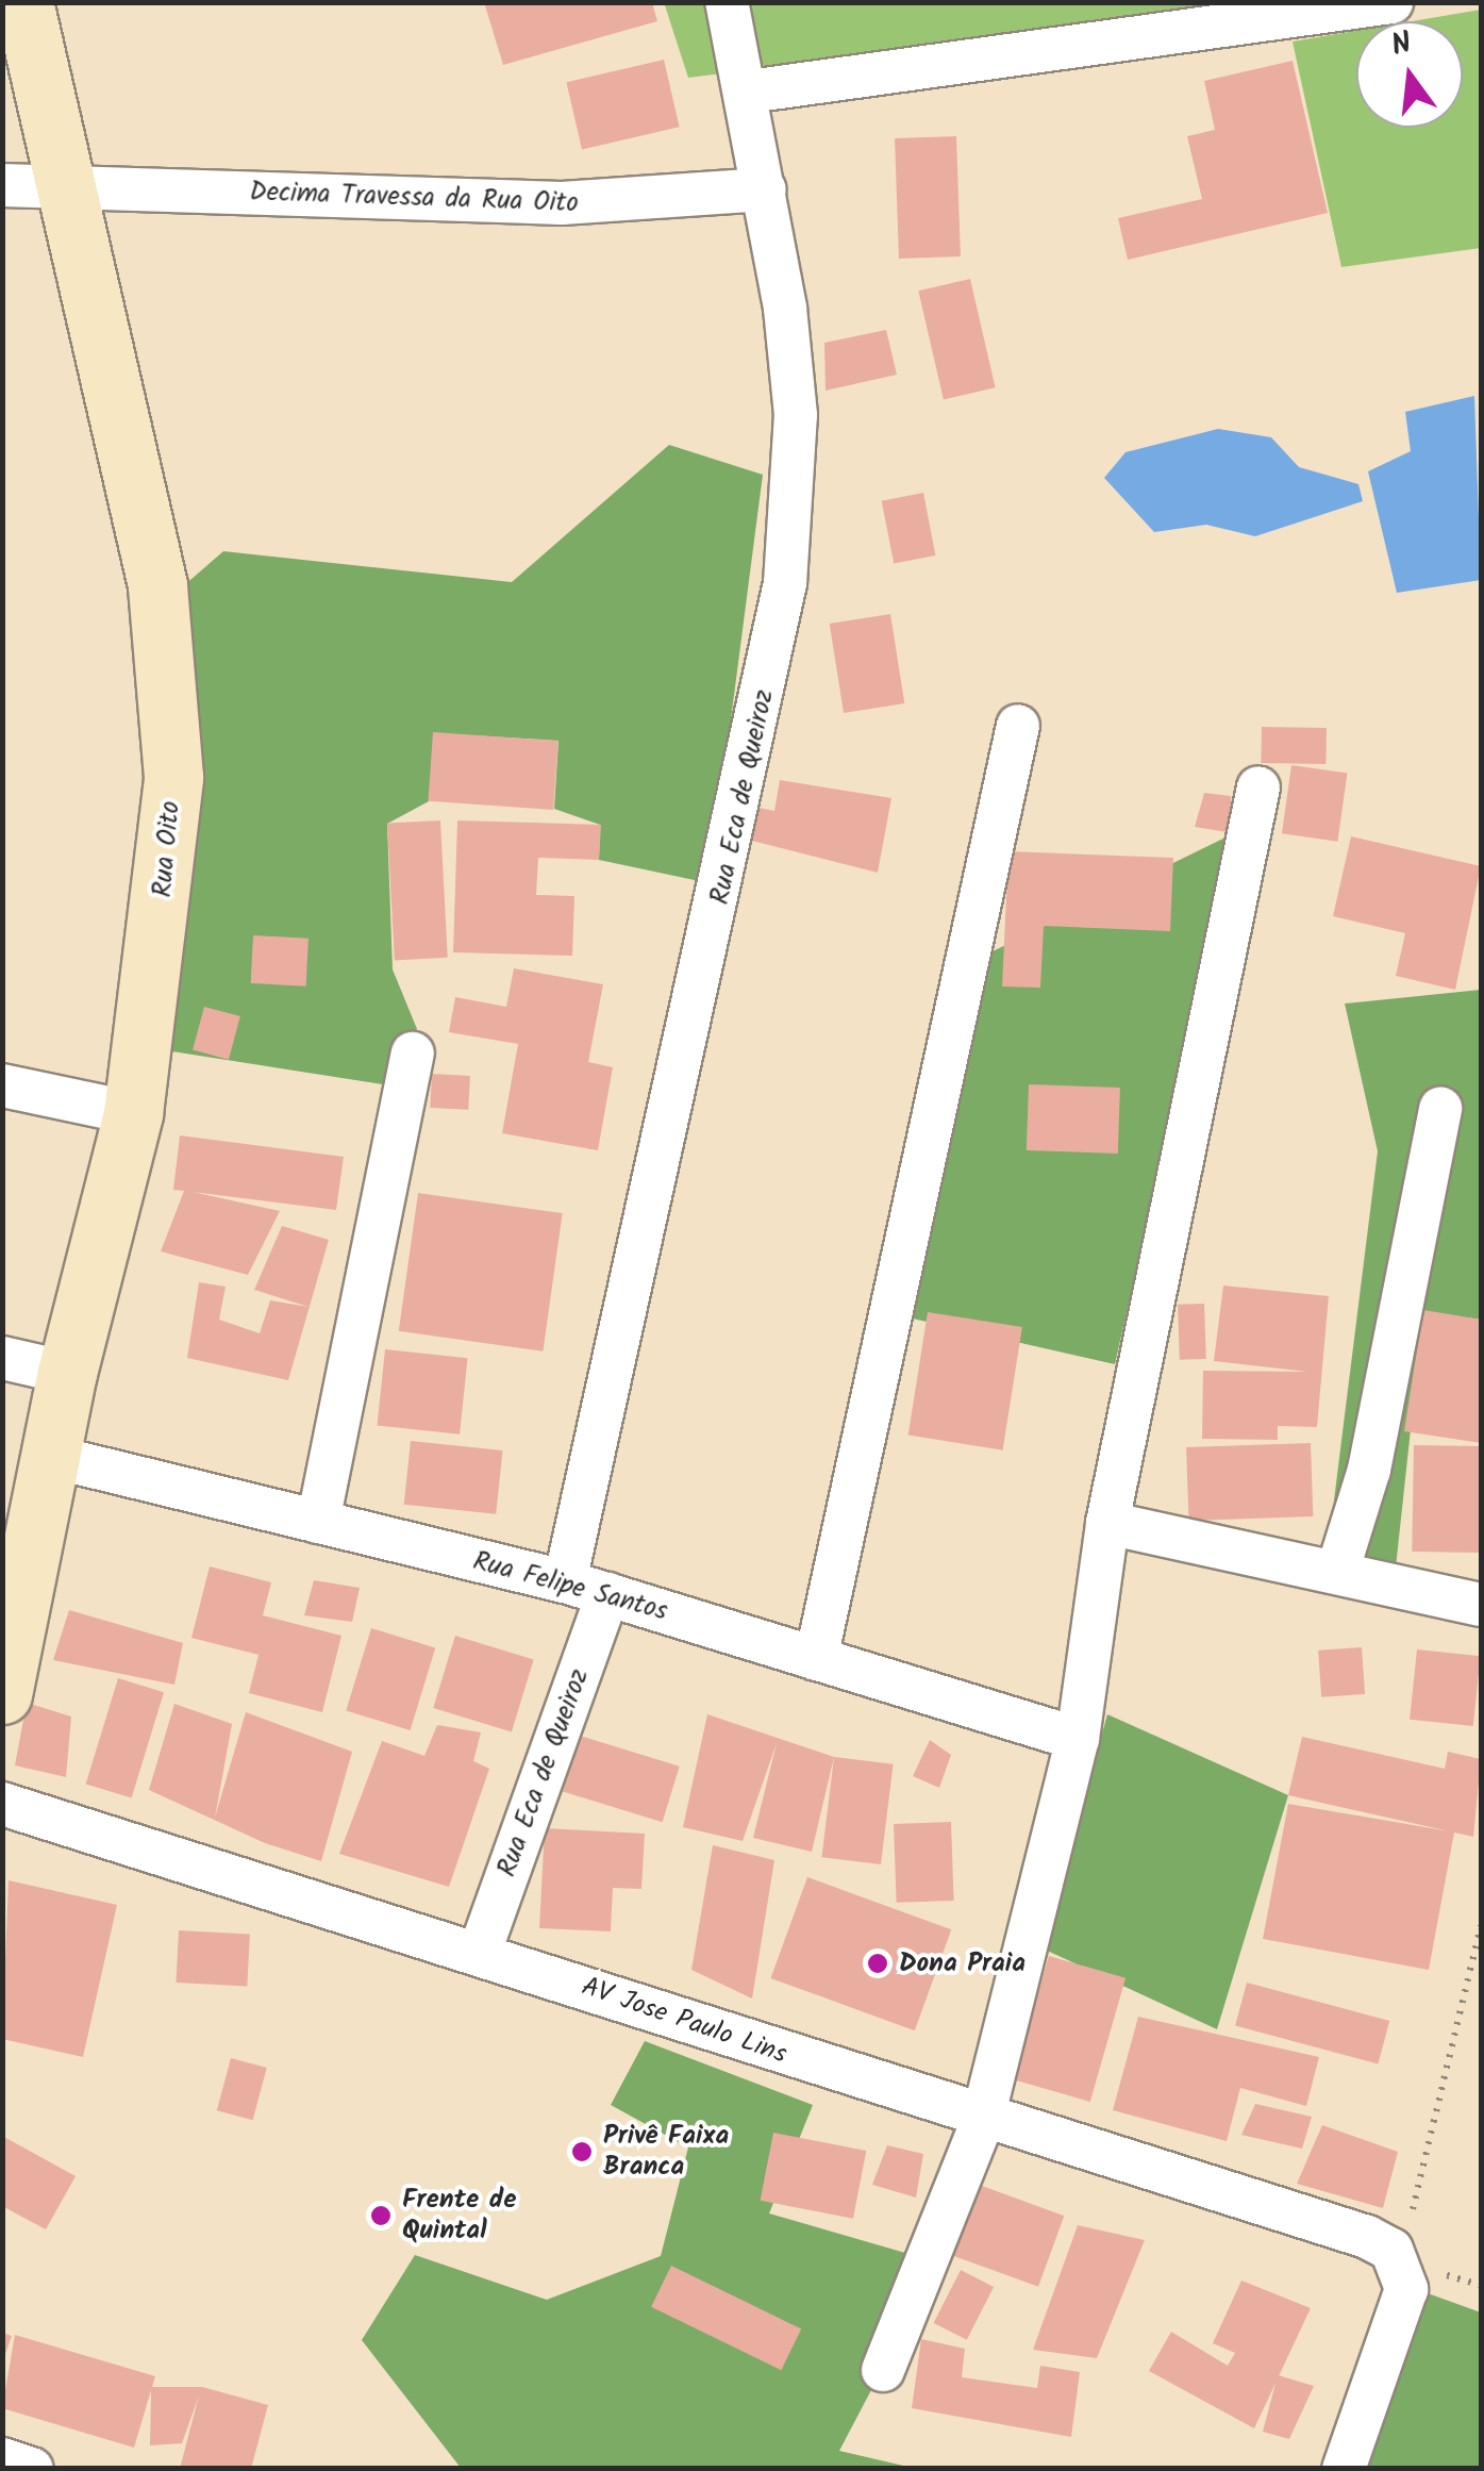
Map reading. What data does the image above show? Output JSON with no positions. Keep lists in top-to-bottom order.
{
  "streets": {
    "main road": ["Rua Oito"],
    "street": [
      "Decima Travessa da Rua Oito",
      "Rua Eca de Queiroz",
      "Rua Felipe Santos",
      "AV Jose Paulo Lins"
    ]
  },
  "crossings": [
    ["Decima Travessa da Rua Oito", "Rua Eca de Queiroz"],
    ["Decima Travessa da Rua Oito", "Rua Oito"],
    ["Rua Eca de Queiroz", "Rua Felipe Santos"],
    ["Rua Eca de Queiroz", "AV Jose Paulo Lins"],
    ["Rua Oito", "Rua Felipe Santos"]
  ],
  "places": ["Dona Praia", "Privê Faixa Branca", "Frente de Quintal"],
  "north": "top"
}
